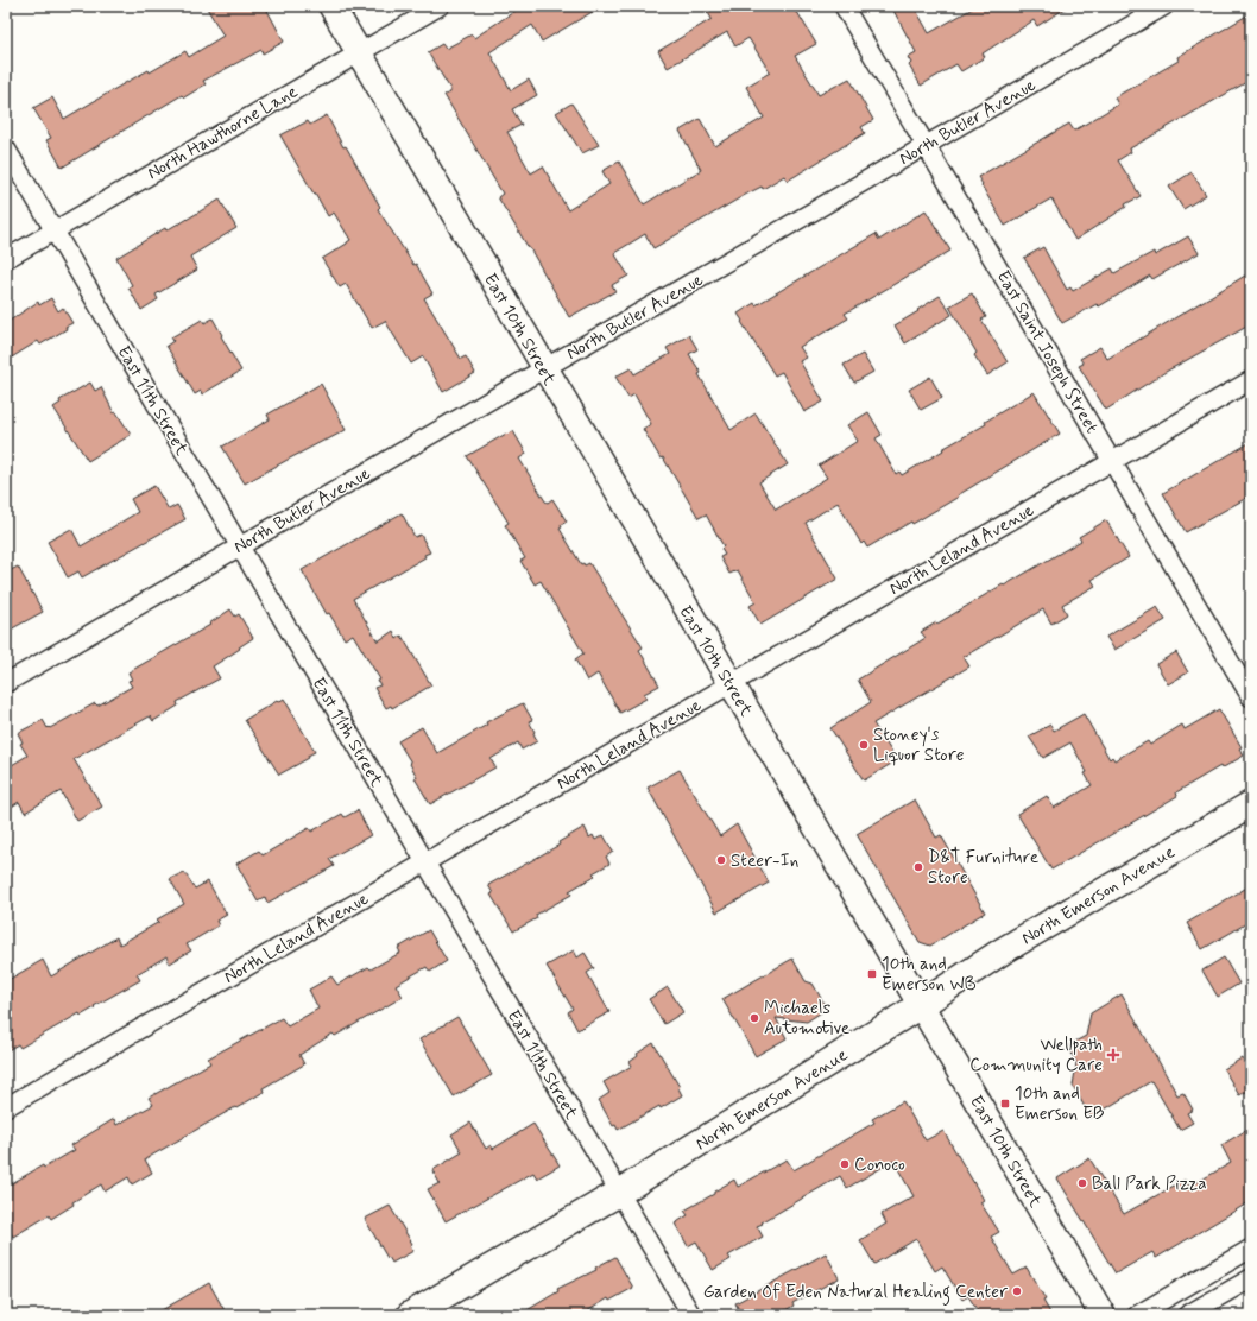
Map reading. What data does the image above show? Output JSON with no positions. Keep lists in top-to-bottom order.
{
  "streets": {
    "main road": ["East 10th Street", "North Emerson Avenue"],
    "street": [
      "North Butler Avenue",
      "North Hawthorne Lane",
      "East Saint Joseph Street",
      "East 11th Street",
      "North Leland Avenue"
    ]
  },
  "crossings": [
    ["North Butler Avenue", "East 10th Street"],
    ["North Butler Avenue", "East Saint Joseph Street"],
    ["North Butler Avenue", "East 11th Street"],
    ["North Hawthorne Lane", "East 10th Street"],
    ["North Hawthorne Lane", "East 11th Street"],
    ["East 10th Street", "North Leland Avenue"],
    ["East 10th Street", "North Emerson Avenue"],
    ["East Saint Joseph Street", "North Leland Avenue"],
    ["East 11th Street", "North Leland Avenue"],
    ["East 11th Street", "North Emerson Avenue"]
  ],
  "places": {
    "other": [
      "Stoney's Liquor Store",
      "Steer-In",
      "D&T Furniture Store",
      "Michaels Automotive",
      "Conoco",
      "Ball Park Pizza",
      "Garden Of Eden Natural Healing Center"
    ],
    "transit": ["10th and Emerson WB", "10th and Emerson EB"],
    "health": ["Wellpath Community Care"]
  }
}
